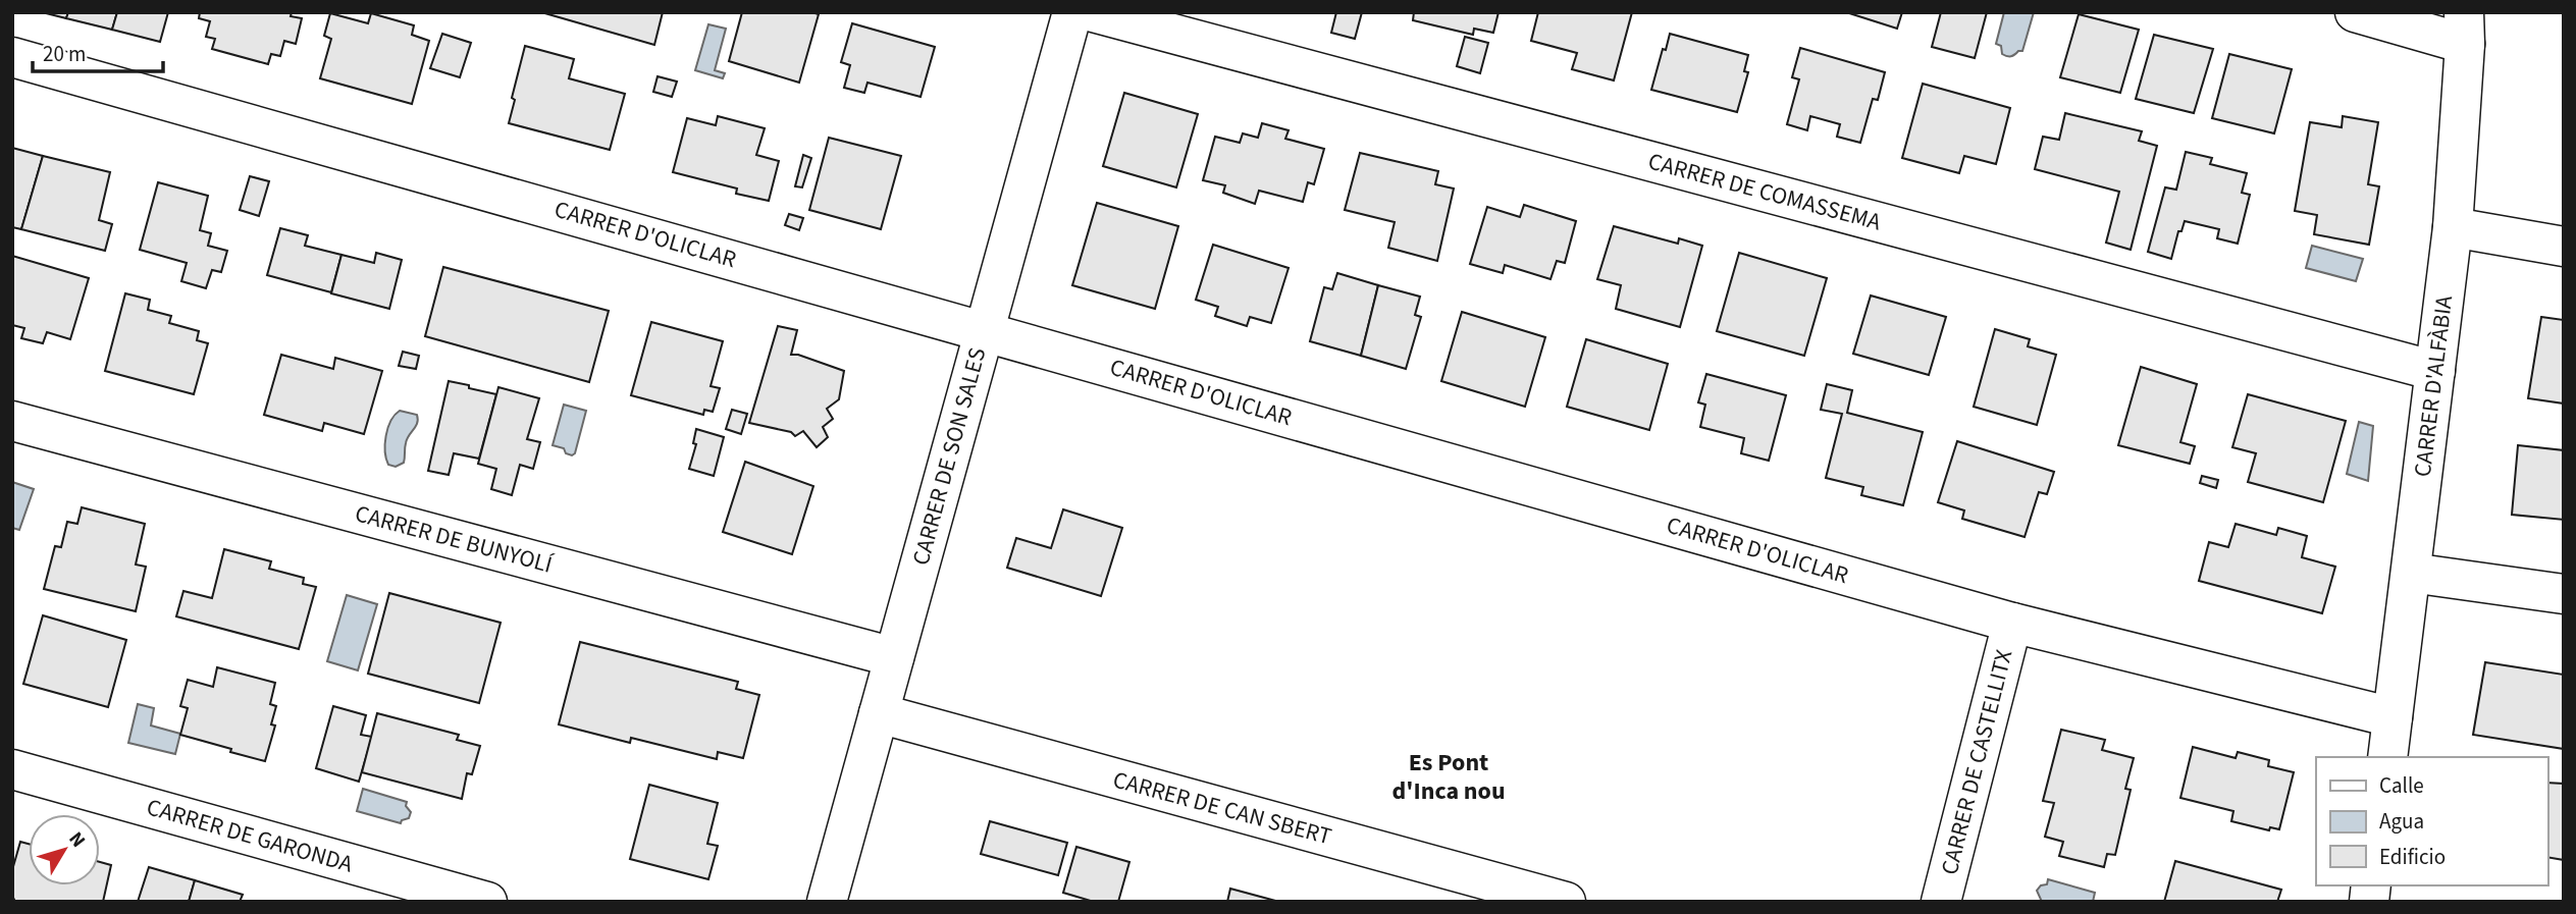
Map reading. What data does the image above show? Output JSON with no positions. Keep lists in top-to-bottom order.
{
  "streets": {
    "street": [
      "CARRER DE COMASSEMA",
      "CARRER D'OLICLAR",
      "CARRER D'ALFÀBIA",
      "CARRER DE SON SALES",
      "CARRER DE BUNYOLÍ",
      "CARRER DE CASTELLITX",
      "CARRER DE CAN SBERT",
      "CARRER DE GARONDA"
    ]
  },
  "crossings": [
    ["CARRER DE COMASSEMA", "CARRER D'ALFÀBIA"],
    ["CARRER D'OLICLAR", "CARRER D'ALFÀBIA"],
    ["CARRER D'OLICLAR", "CARRER DE SON SALES"],
    ["CARRER D'OLICLAR", "CARRER DE CASTELLITX"],
    ["CARRER DE SON SALES", "CARRER DE BUNYOLÍ"],
    ["CARRER DE SON SALES", "CARRER DE CAN SBERT"]
  ],
  "districts": ["Es Pont d'Inca nou"],
  "legend": ["Calle", "Agua", "Edificio"],
  "scale_bar": "20 m",
  "north": "top right"
}
